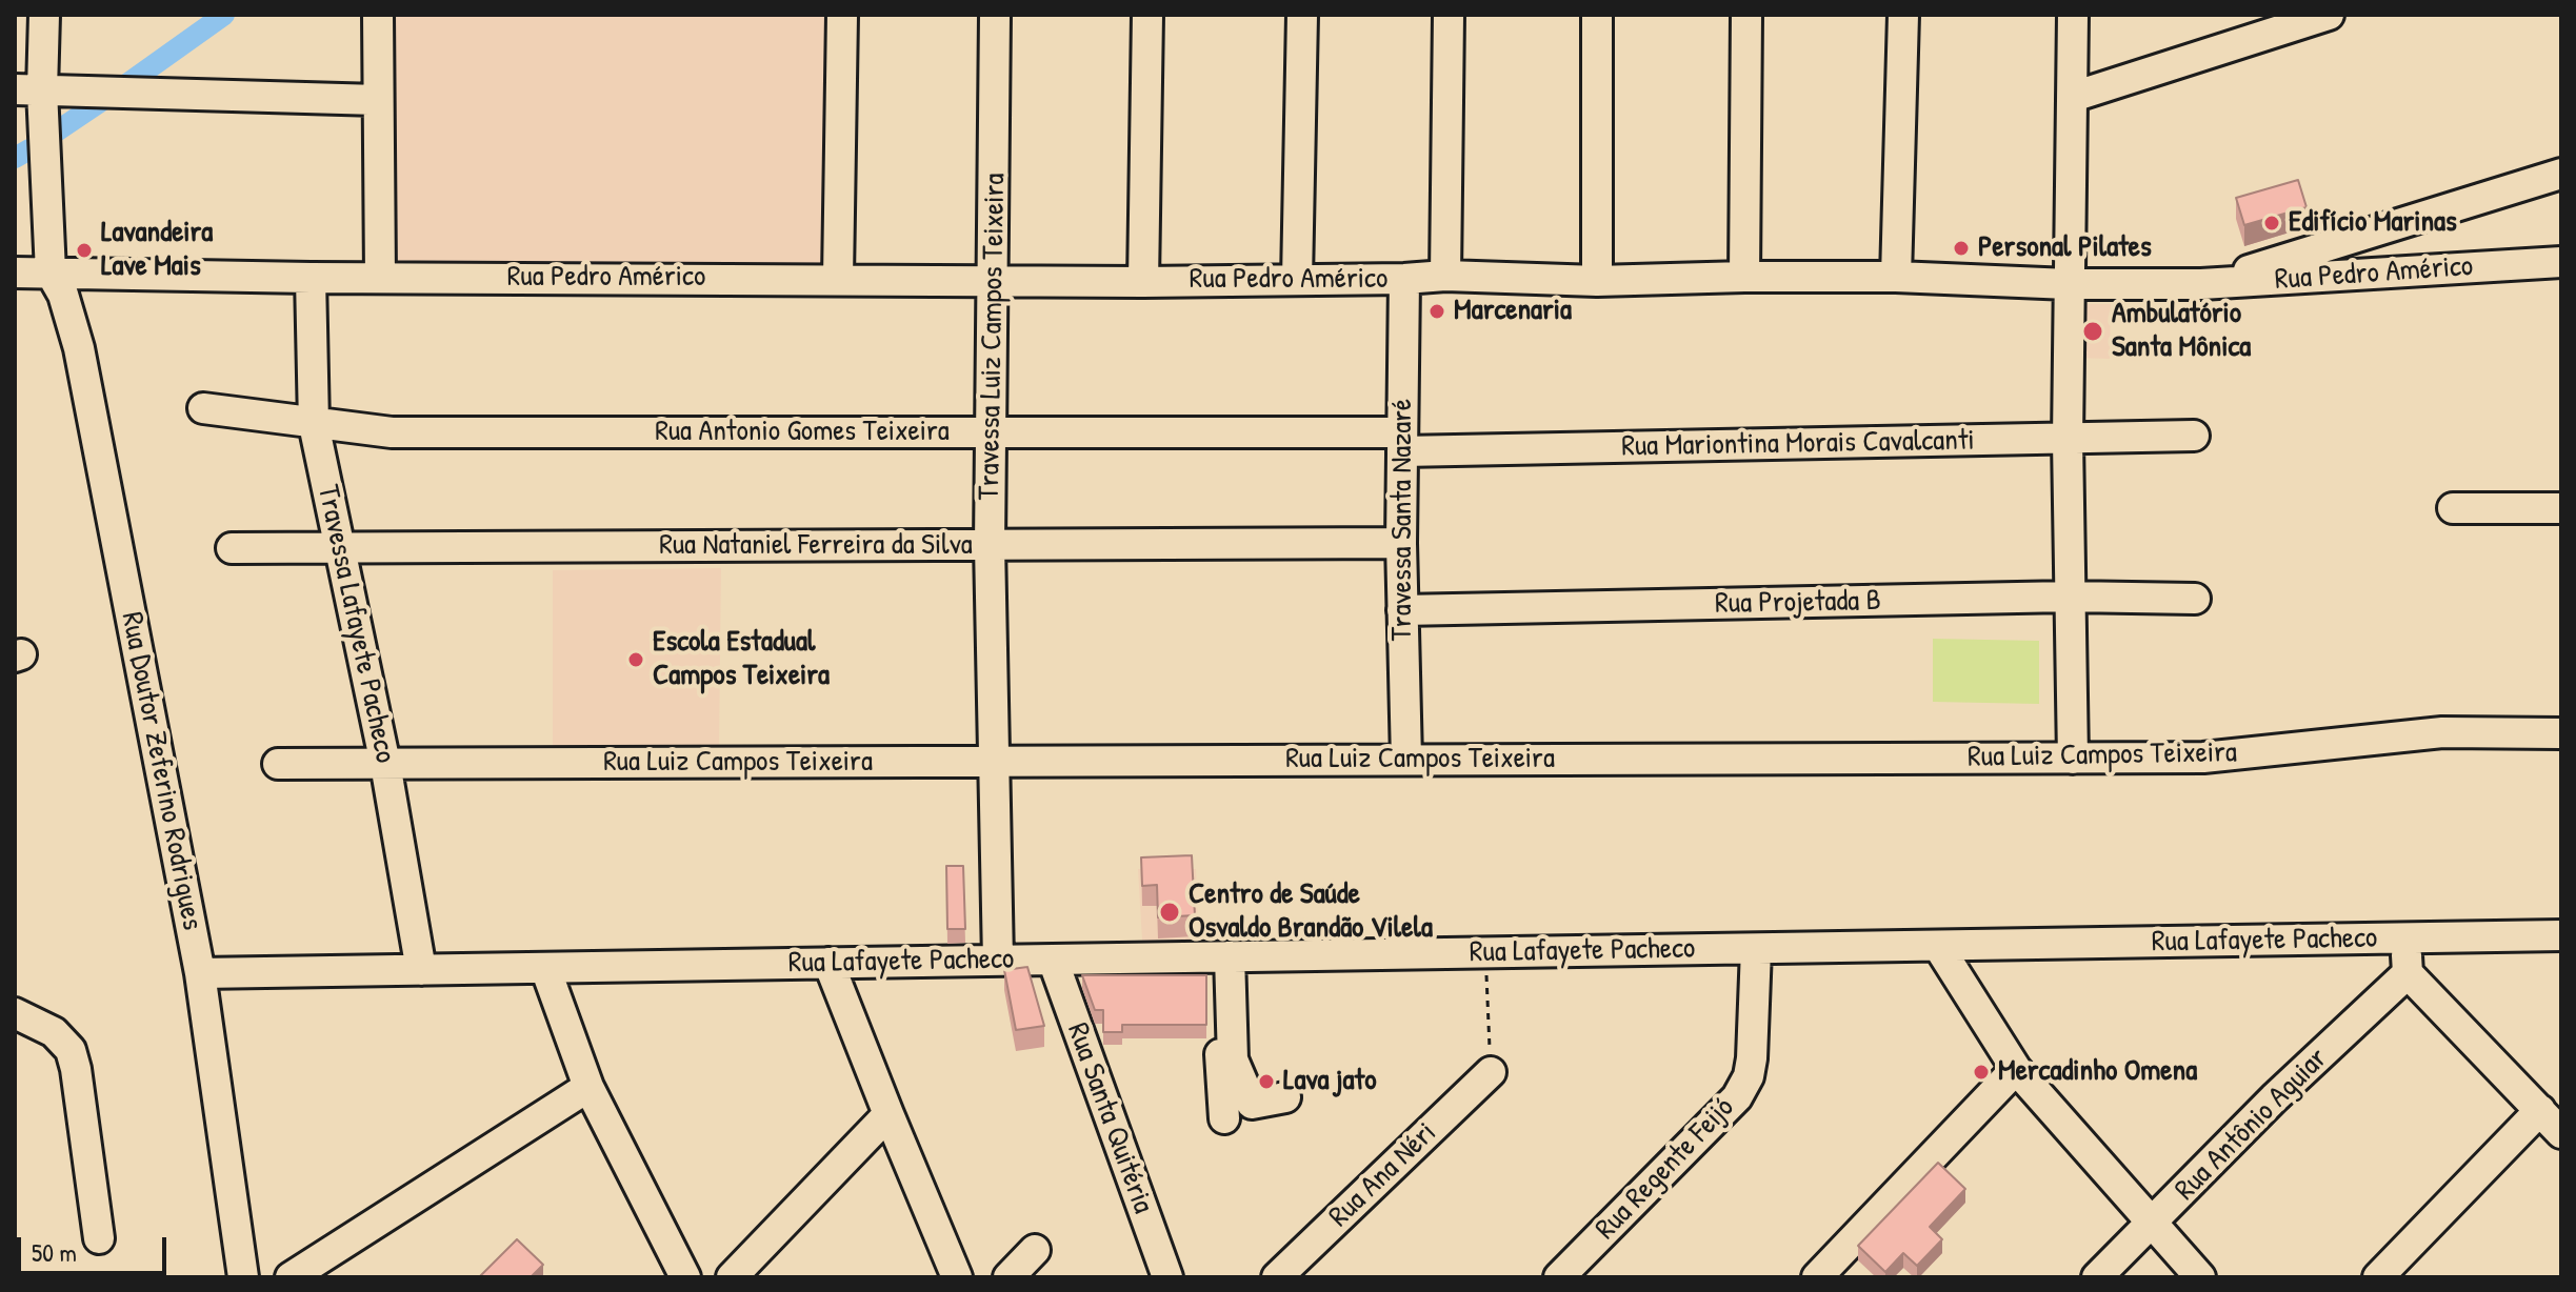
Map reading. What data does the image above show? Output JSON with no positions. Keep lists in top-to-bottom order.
{
  "streets": {
    "street": [
      "Rua Pedro Américo",
      "Travessa Luiz Campos Teixeira",
      "Rua Antonio Gomes Teixeira",
      "Rua Mariontina Morais Cavalcanti",
      "Travessa Santa Nazaré",
      "Rua Nataniel Ferreira da Silva",
      "Rua Projetada B",
      "Travessa Lafayete Pacheco",
      "Rua Luiz Campos Teixeira",
      "Rua Doutor Zeferino Rodrigues",
      "Rua Lafayete Pacheco",
      "Rua Santa Quitéria",
      "Rua Antônio Aguiar",
      "Rua Regente Feijó",
      "Rua Ana Néri"
    ]
  },
  "crossings": [
    ["Rua Pedro Américo", "Travessa Luiz Campos Teixeira"],
    ["Rua Pedro Américo", "Travessa Santa Nazaré"],
    ["Rua Pedro Américo", "Travessa Lafayete Pacheco"],
    ["Rua Pedro Américo", "Rua Doutor Zeferino Rodrigues"],
    ["Travessa Luiz Campos Teixeira", "Rua Antonio Gomes Teixeira"],
    ["Travessa Luiz Campos Teixeira", "Rua Nataniel Ferreira da Silva"],
    ["Travessa Luiz Campos Teixeira", "Rua Luiz Campos Teixeira"],
    ["Travessa Luiz Campos Teixeira", "Rua Lafayete Pacheco"],
    ["Rua Antonio Gomes Teixeira", "Rua Mariontina Morais Cavalcanti"],
    ["Rua Antonio Gomes Teixeira", "Travessa Santa Nazaré"],
    ["Rua Antonio Gomes Teixeira", "Travessa Lafayete Pacheco"],
    ["Rua Mariontina Morais Cavalcanti", "Travessa Santa Nazaré"],
    ["Travessa Santa Nazaré", "Rua Nataniel Ferreira da Silva"],
    ["Travessa Santa Nazaré", "Rua Projetada B"],
    ["Travessa Santa Nazaré", "Rua Luiz Campos Teixeira"],
    ["Rua Nataniel Ferreira da Silva", "Travessa Lafayete Pacheco"],
    ["Travessa Lafayete Pacheco", "Rua Luiz Campos Teixeira"],
    ["Travessa Lafayete Pacheco", "Rua Lafayete Pacheco"],
    ["Rua Doutor Zeferino Rodrigues", "Rua Lafayete Pacheco"],
    ["Rua Lafayete Pacheco", "Rua Santa Quitéria"],
    ["Rua Lafayete Pacheco", "Rua Regente Feijó"]
  ],
  "places": [
    "Edifício Marinas",
    "Personal Pilates",
    "Lavandeira Lave Mais",
    "Marcenaria",
    "Ambulatório Santa Mônica",
    "Escola Estadual Campos Teixeira",
    "Centro de Saúde Osvaldo Brandão Vilela",
    "Mercadinho Omena",
    "Lava jato"
  ],
  "scale_bar": "50 m"
}
